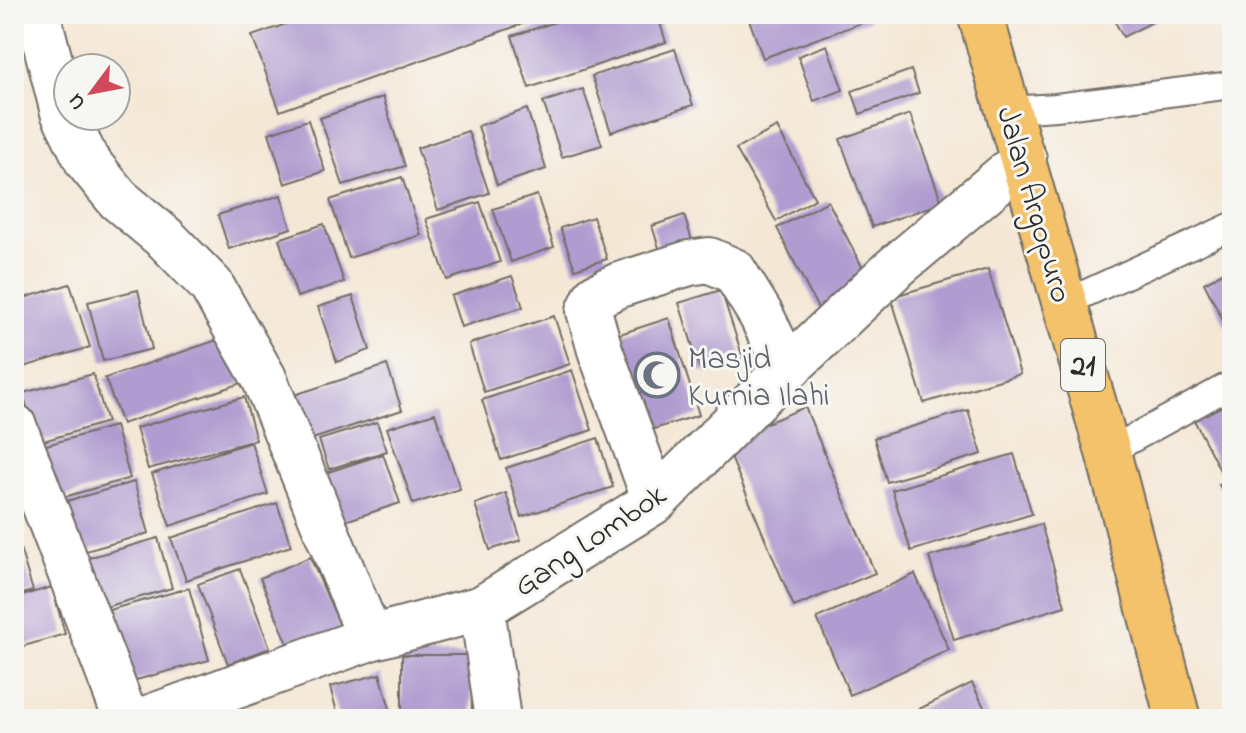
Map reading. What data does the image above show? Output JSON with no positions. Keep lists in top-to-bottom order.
{
  "streets": {
    "highway": ["Jalan Argopuro", "21"],
    "street": ["Gang Lombok"]
  },
  "crossings": [
    ["Jalan Argopuro", "Gang Lombok"]
  ],
  "places": {
    "mosque": ["Masjid Kurnia Ilahi"]
  },
  "north": "bottom left"
}
